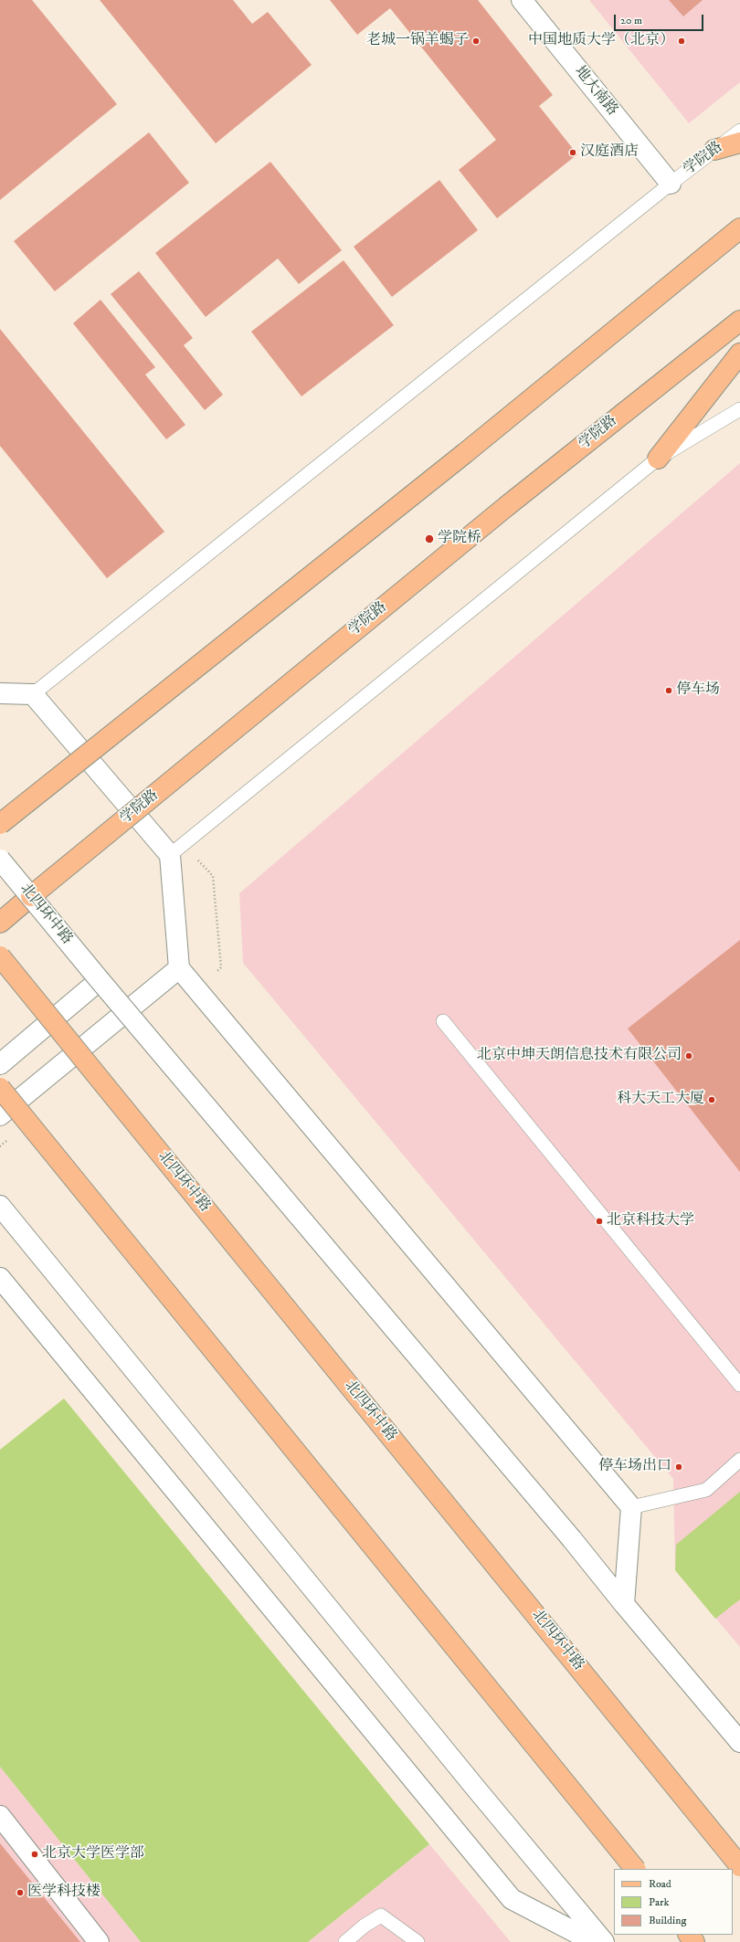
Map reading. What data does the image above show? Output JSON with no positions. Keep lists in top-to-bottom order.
{
  "streets": {
    "main road": ["学院路", "北四环中路"],
    "street": ["地大南路"]
  },
  "crossings": [
    ["地大南路", "学院路"],
    ["学院路", "北四环中路"]
  ],
  "places": [
    "老城一锅羊蝎子",
    "中国地质大学（北京）",
    "汉庭酒店",
    "学院桥",
    "停车场",
    "北京中坤天朗信息技术有限公司",
    "科大天工大厦",
    "北京科技大学",
    "停车场出口",
    "北京大学医学部",
    "医学科技楼"
  ],
  "legend": ["Road", "Park", "Building"],
  "scale_bar": "20 m"
}
